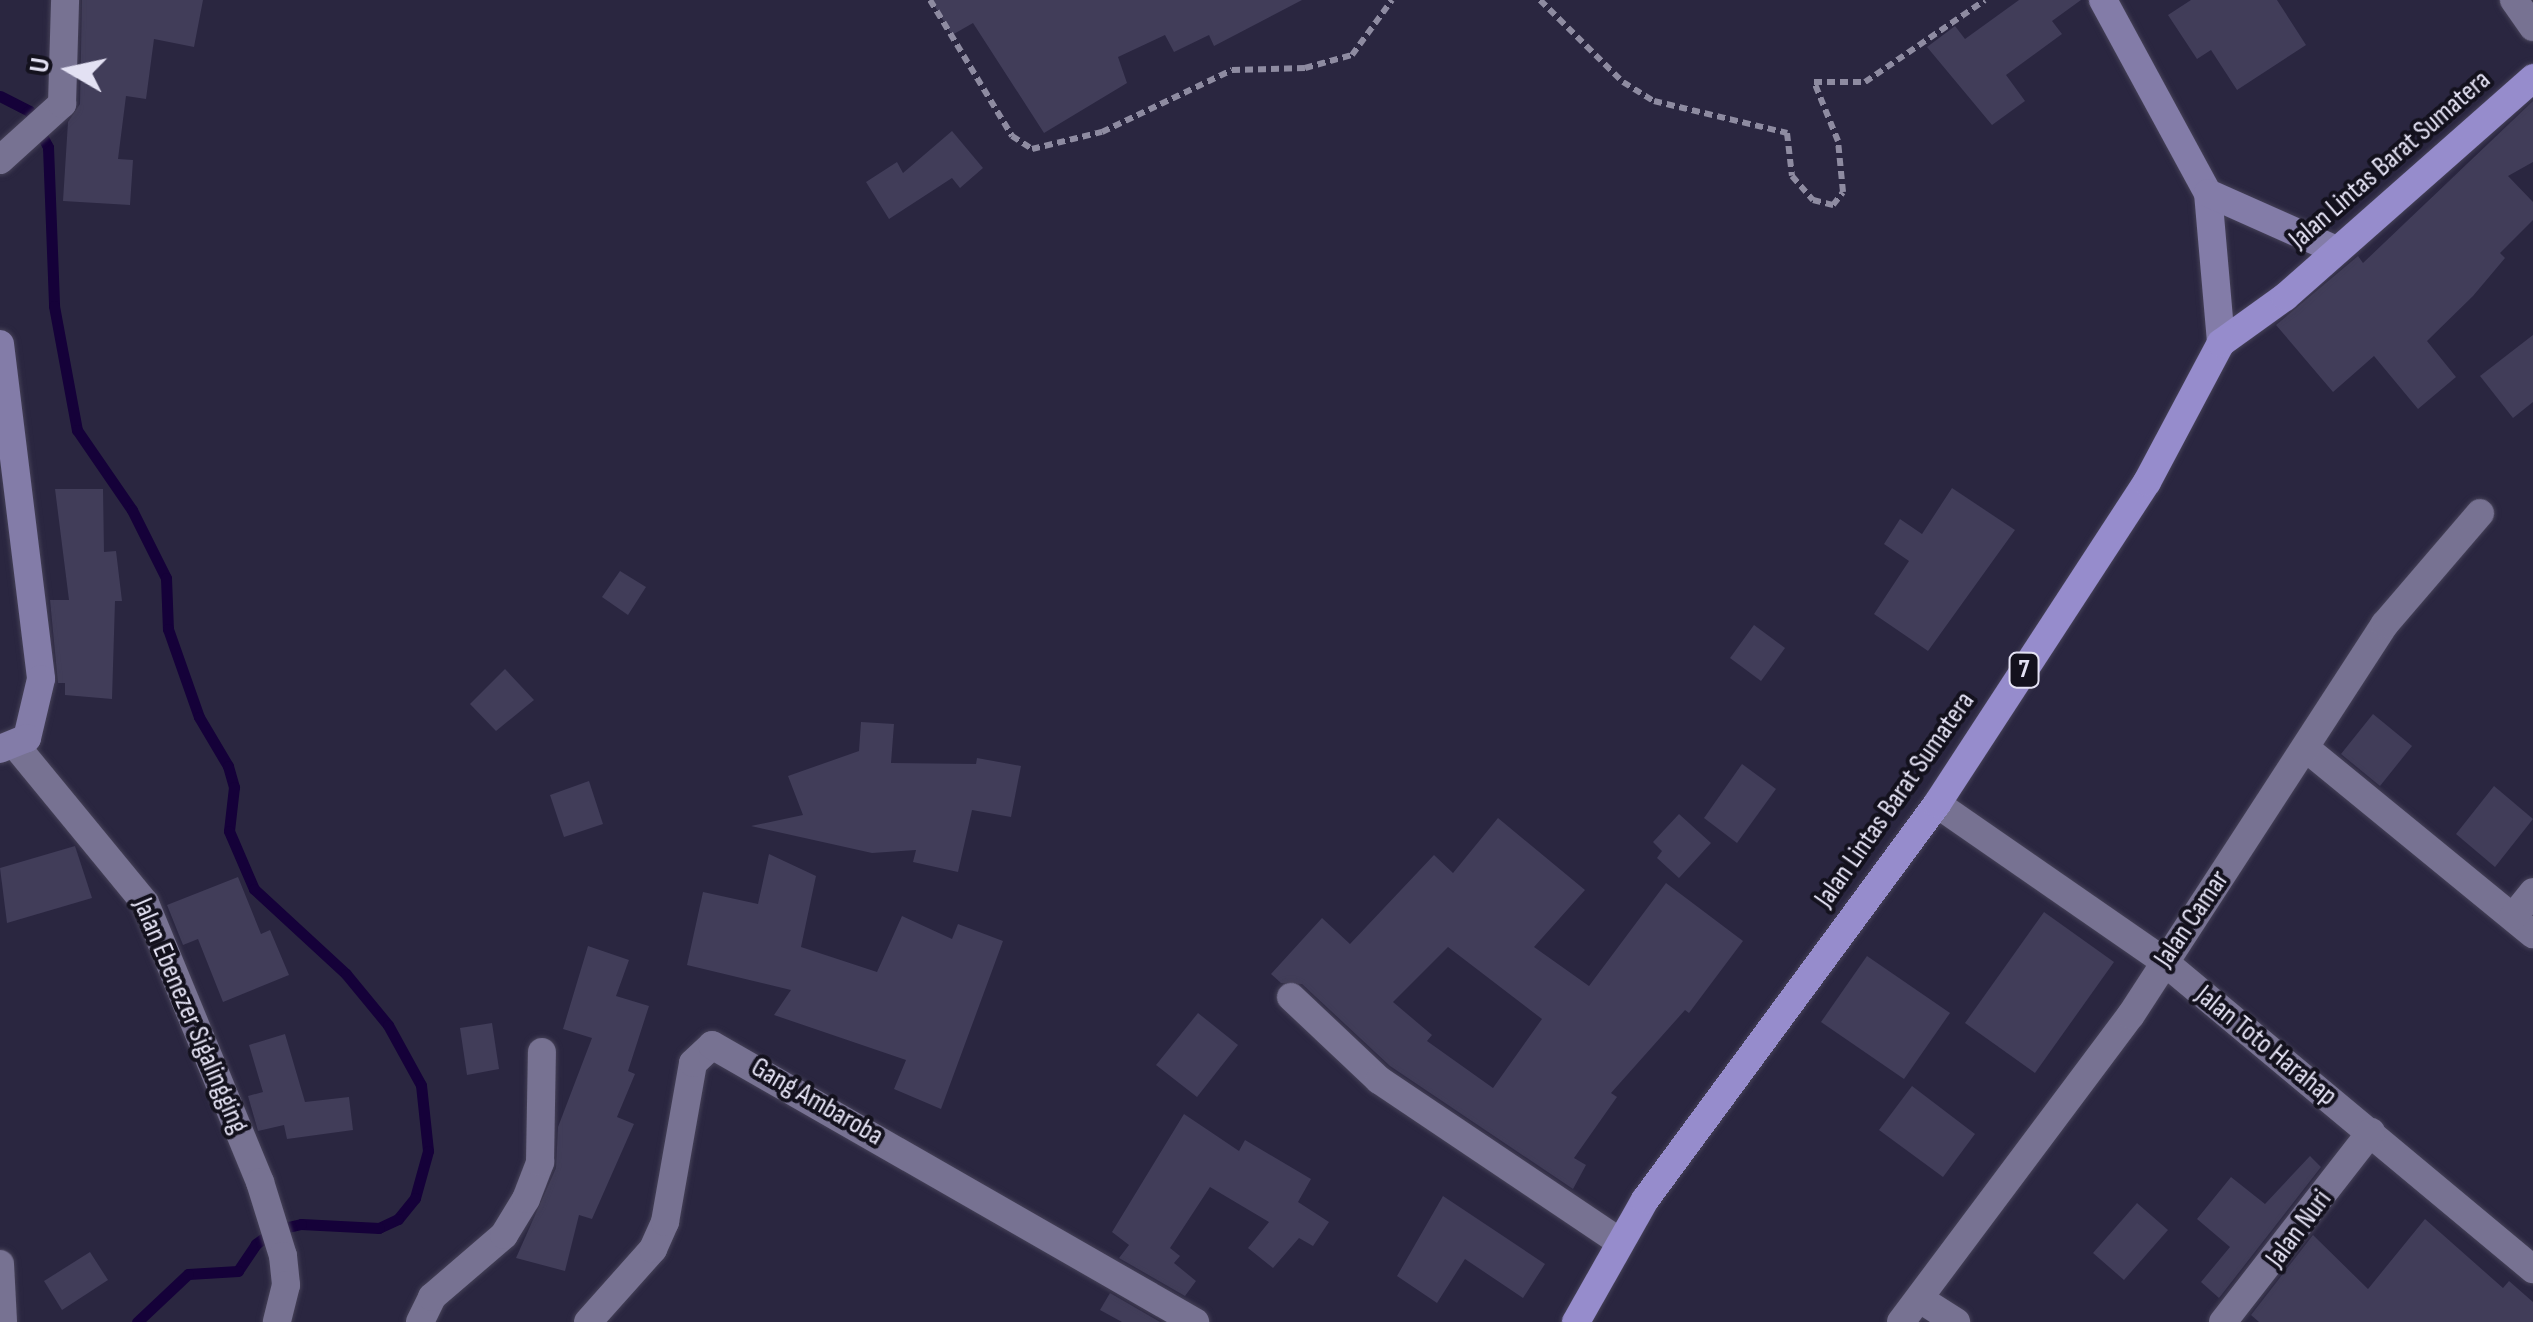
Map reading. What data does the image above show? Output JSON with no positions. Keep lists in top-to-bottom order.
{
  "streets": {
    "highway": ["Jalan Lintas Barat Sumatera", "7"],
    "street": [
      "Jalan Camar",
      "Jalan Ebenezer Sigalingging",
      "Jalan Toto Harahap",
      "Gang Ambaroba",
      "Jalan Nuri"
    ]
  },
  "crossings": [
    ["Jalan Lintas Barat Sumatera", "Jalan Toto Harahap"],
    ["Jalan Camar", "Jalan Toto Harahap"],
    ["Jalan Toto Harahap", "Jalan Nuri"]
  ],
  "north": "left"
}
